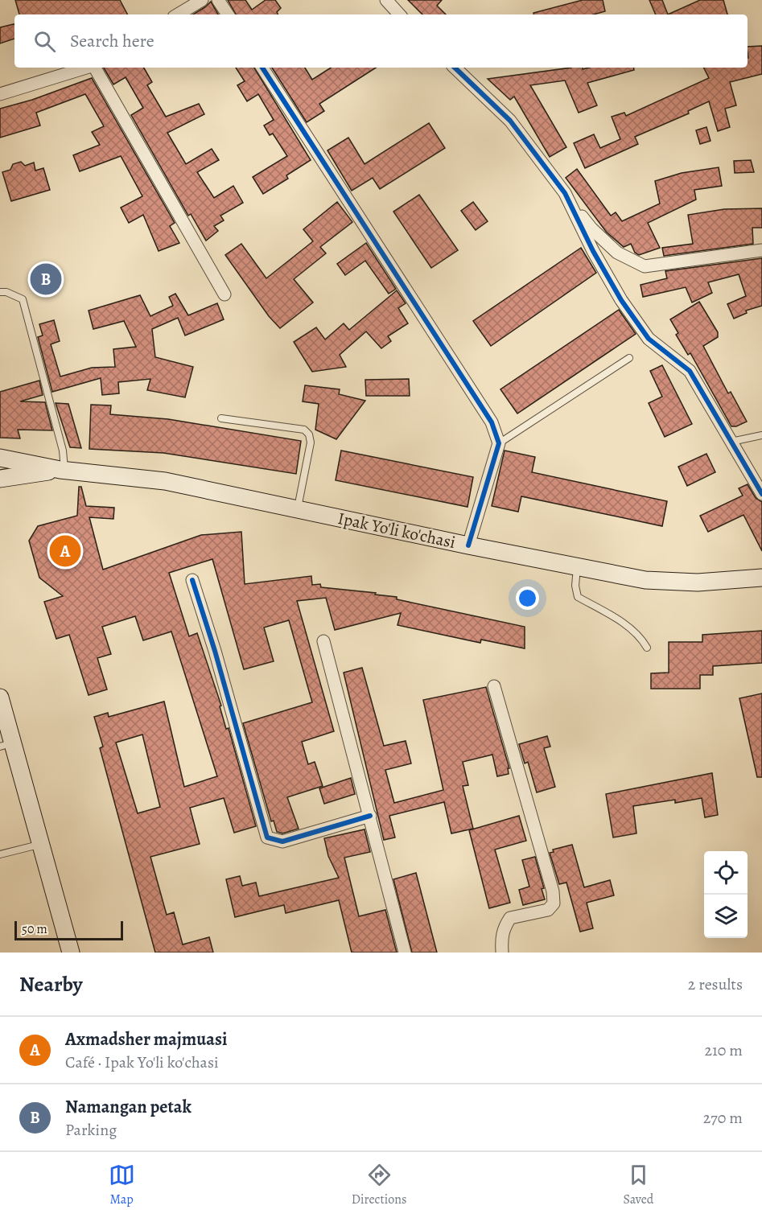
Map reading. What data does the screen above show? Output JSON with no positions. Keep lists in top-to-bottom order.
{
  "streets": {
    "main road": ["Ipak Yo'li ko'chasi"]
  },
  "scale_bar": "50 m",
  "page": {
    "search": "Search here",
    "pins": ["B", "A"],
    "scale": "50 m",
    "heading": ["Nearby", "2 results"],
    "list": [
      {
        "mark": "A",
        "name": "Axmadsher majmuasi",
        "note": "Café · Ipak Yo'li ko'chasi",
        "value": "210 m"
      },
      {
        "mark": "B",
        "name": "Namangan petak",
        "note": "Parking",
        "value": "270 m"
      }
    ],
    "nav": ["Map", "Directions", "Saved"]
  }
}
